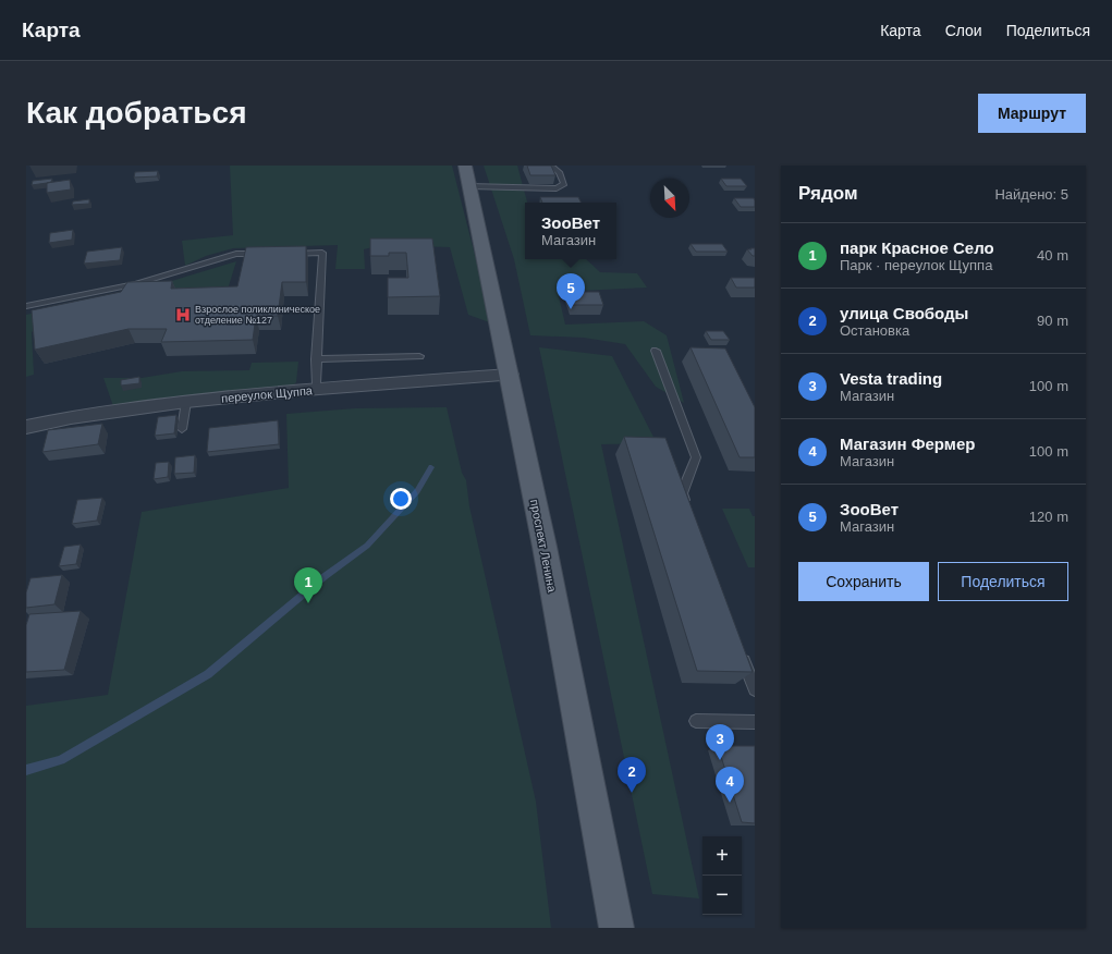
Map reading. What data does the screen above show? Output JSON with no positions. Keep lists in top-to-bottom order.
{
  "streets": {
    "main road": ["проспект Ленина"],
    "street": ["переулок Щуппа"]
  },
  "crossings": [
    ["переулок Щуппа", "проспект Ленина"]
  ],
  "places": {
    "hospital": ["Взрослое поликлиническое отделение №127"]
  },
  "north": "bottom right",
  "page": {
    "header": "Карта",
    "nav": ["Карта", "Слои", "Поделиться"],
    "buttons": [
      "Маршрут",
      ["Сохранить", "Поделиться"]
    ],
    "title": "Как добраться",
    "heading": ["Рядом", "Найдено: 5"],
    "popup": ["ЗооВет", "Магазин"],
    "list": [
      {
        "mark": "1",
        "name": "парк Красное Село",
        "note": "Парк · переулок Щуппа",
        "value": "40 m"
      },
      {
        "mark": "2",
        "name": "улица Свободы",
        "note": "Остановка",
        "value": "90 m"
      },
      {
        "mark": "3",
        "name": "Vesta trading",
        "note": "Магазин",
        "value": "100 m"
      },
      {
        "mark": "4",
        "name": "Магазин Фермер",
        "note": "Магазин",
        "value": "100 m"
      },
      {
        "mark": "5",
        "name": "ЗооВет",
        "note": "Магазин",
        "value": "120 m"
      }
    ],
    "pins": [
      "5",
      "1",
      "3",
      "2",
      "4"
    ],
    "map_buttons": ["+", "−"]
  }
}
